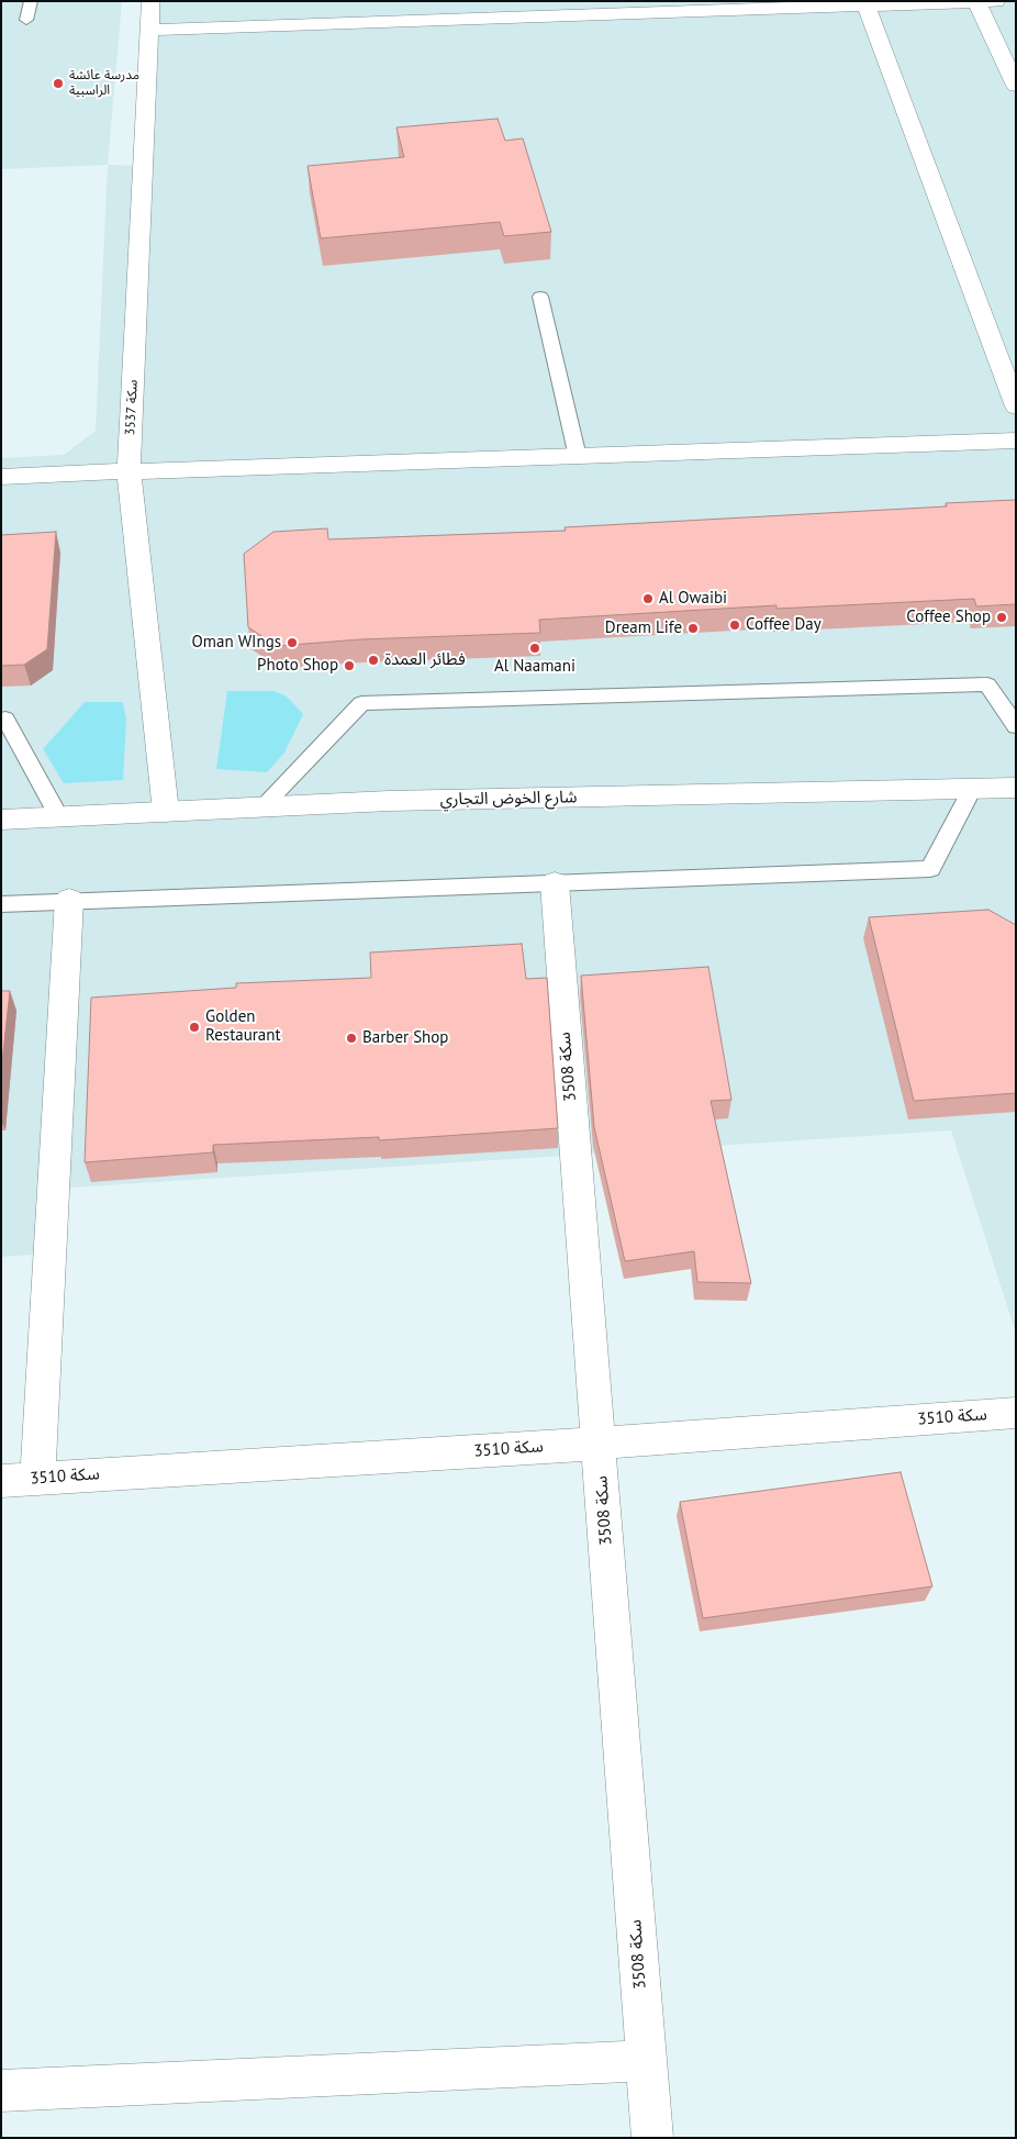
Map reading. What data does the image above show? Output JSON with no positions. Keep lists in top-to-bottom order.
{
  "streets": {
    "street": [
      "سكة 3537",
      "شارع الخوض التجاري",
      "سكة 3508",
      "سكة 3510"
    ]
  },
  "crossings": [
    ["سكة 3537", "شارع الخوض التجاري"],
    ["سكة 3508", "سكة 3510"]
  ],
  "places": [
    "مدرسة عائشة الراسبية",
    "Al Owaibi",
    "Coffee Shop",
    "Coffee Day",
    "Dream Life",
    "Oman WIngs",
    "Al Naamani",
    "فطائر العمدة",
    "Photo Shop",
    "Golden Restaurant",
    "Barber Shop"
  ]
}
